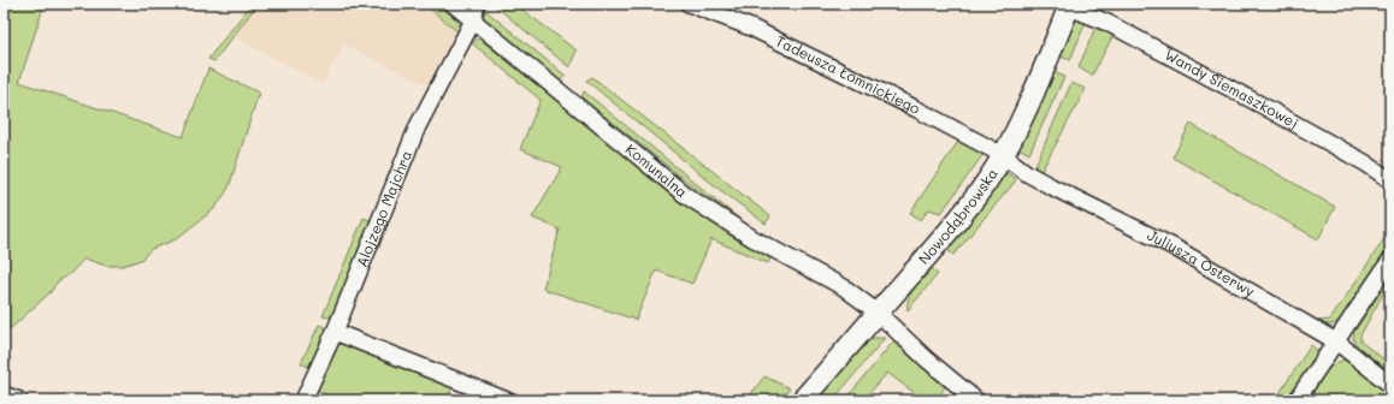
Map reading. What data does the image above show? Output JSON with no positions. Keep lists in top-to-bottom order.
{
  "streets": {
    "street": [
      "Tadeusza Łomnickiego",
      "Wandy Siemaszkowej",
      "Komunalna",
      "Alojzego Majchra",
      "Nowodąbrowska",
      "Juliusza Osterwy"
    ]
  },
  "crossings": [
    ["Tadeusza Łomnickiego", "Nowodąbrowska"],
    ["Tadeusza Łomnickiego", "Juliusza Osterwy"],
    ["Wandy Siemaszkowej", "Nowodąbrowska"],
    ["Komunalna", "Alojzego Majchra"],
    ["Komunalna", "Nowodąbrowska"],
    ["Nowodąbrowska", "Juliusza Osterwy"]
  ]
}
